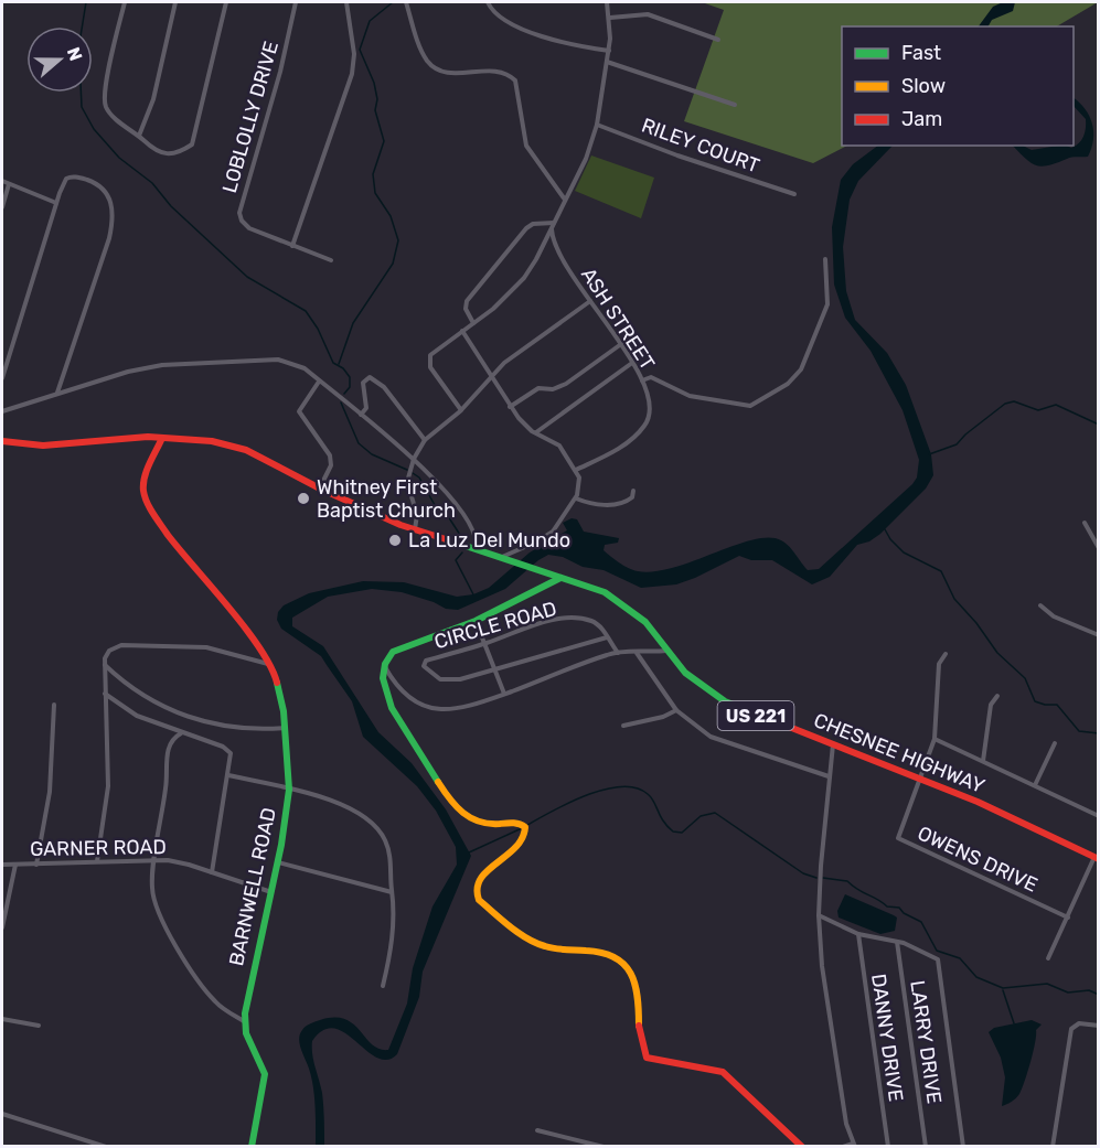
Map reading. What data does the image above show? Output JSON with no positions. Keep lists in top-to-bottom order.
{
  "streets": {
    "street": [
      "LOBLOLLY DRIVE",
      "RILEY COURT",
      "ASH STREET",
      "CIRCLE ROAD",
      "US 221",
      "CHESNEE HIGHWAY",
      "GARNER ROAD",
      "OWENS DRIVE",
      "BARNWELL ROAD",
      "DANNY DRIVE",
      "LARRY DRIVE"
    ]
  },
  "crossings": [
    ["CHESNEE HIGHWAY", "OWENS DRIVE"],
    ["CHESNEE HIGHWAY", "BARNWELL ROAD"],
    ["GARNER ROAD", "BARNWELL ROAD"]
  ],
  "places": ["Whitney First Baptist Church", "La Luz Del Mundo"],
  "legend": ["Fast", "Slow", "Jam"],
  "north": "right"
}
